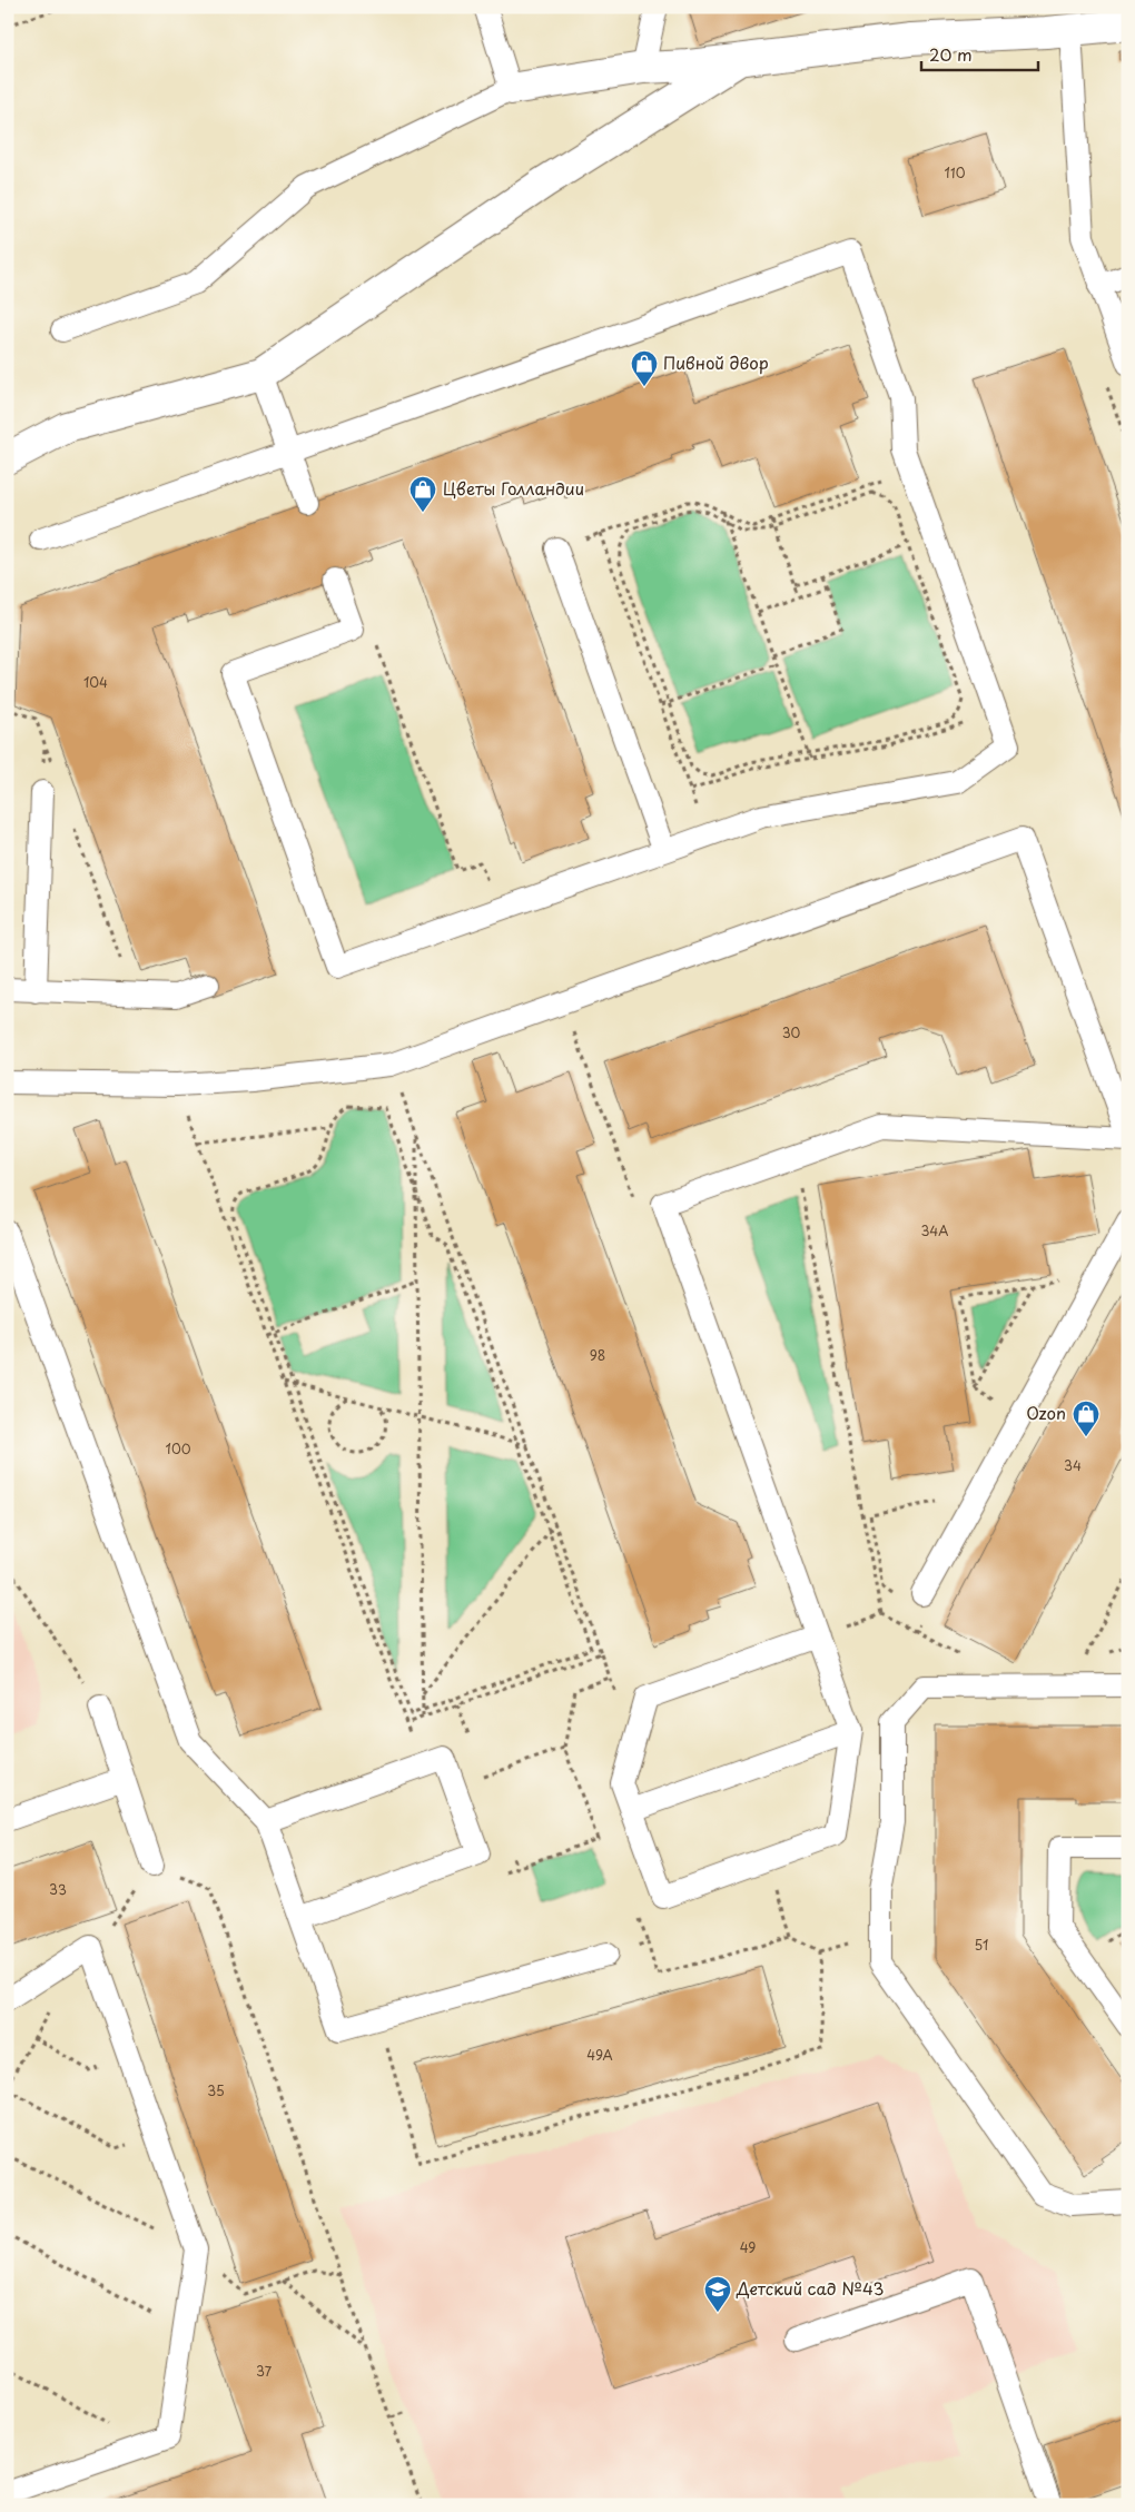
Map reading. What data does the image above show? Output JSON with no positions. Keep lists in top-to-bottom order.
{
  "places": {
    "shop": ["Пивной двор", "Цветы Голландии", "Ozon"],
    "school or university": ["Детский сад №43"]
  },
  "house_numbers": [
    "110",
    "104",
    "30",
    "34А",
    "98",
    "100",
    "34",
    "33",
    "51",
    "49А",
    "35",
    "49",
    "37"
  ],
  "scale_bar": "20 m"
}
